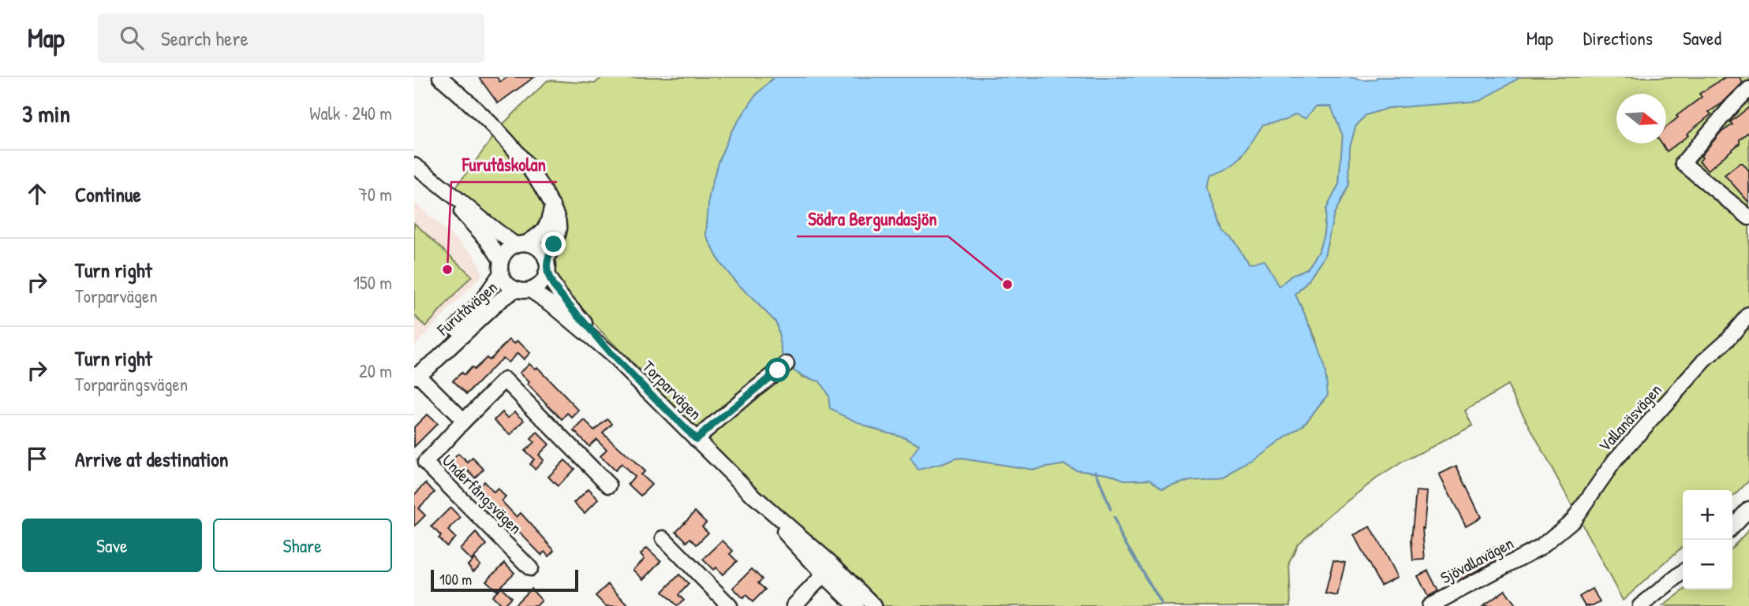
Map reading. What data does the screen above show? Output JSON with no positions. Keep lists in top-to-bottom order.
{
  "streets": {
    "street": [
      "Furutåvägen",
      "Torparvägen",
      "Vallanäsvägen",
      "Underfångsvägen",
      "Sjövallavägen"
    ]
  },
  "crossings": [
    ["Furutåvägen", "Torparvägen"],
    ["Vallanäsvägen", "Sjövallavägen"]
  ],
  "places": ["Furutåskolan", "Södra Bergundasjön"],
  "scale_bar": "100 m",
  "north": "right",
  "page": {
    "header": "Map",
    "search": "Search here",
    "nav": ["Map", "Directions", "Saved"],
    "heading": ["3 min", "Walk · 240 m"],
    "list": [
      ["Continue", "70 m"],
      ["Turn right", "Torparvägen", "150 m"],
      ["Turn right", "Torparängsvägen", "20 m"],
      "Arrive at destination"
    ],
    "map_buttons": ["+", "−"],
    "buttons": ["Save", "Share"],
    "scale": "100 m"
  }
}
